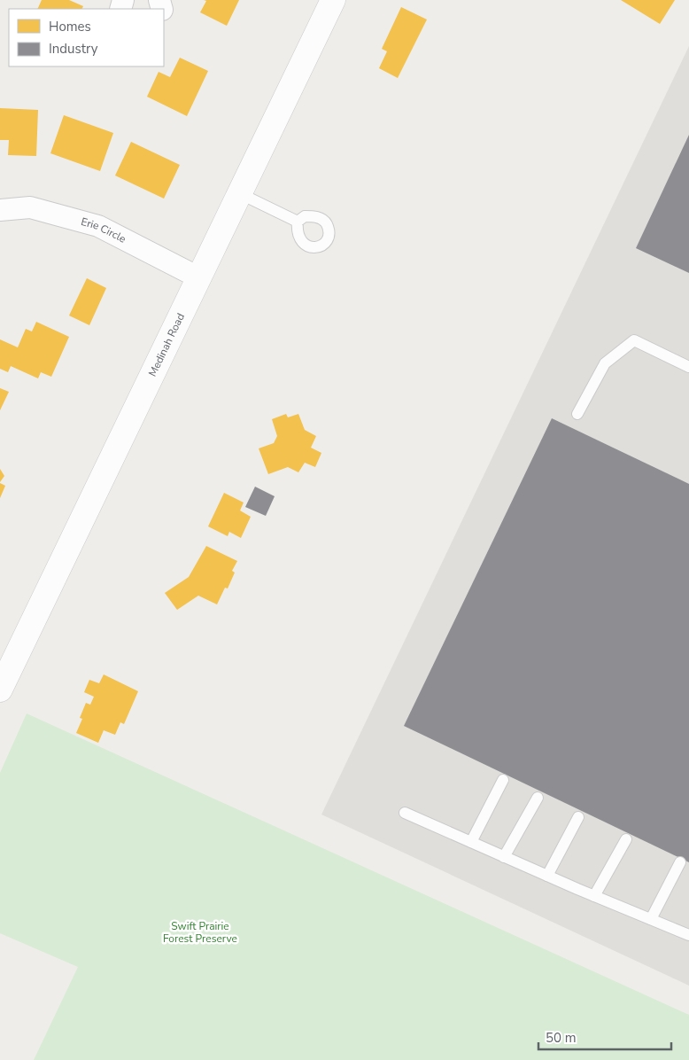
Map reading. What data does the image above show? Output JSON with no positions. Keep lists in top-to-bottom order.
{
  "streets": {
    "street": ["Erie Circle", "Medinah Road"]
  },
  "crossings": [
    ["Erie Circle", "Medinah Road"]
  ],
  "parks": ["Swift Prairie Forest Preserve"],
  "legend": ["Homes", "Industry"],
  "scale_bar": "50 m"
}
